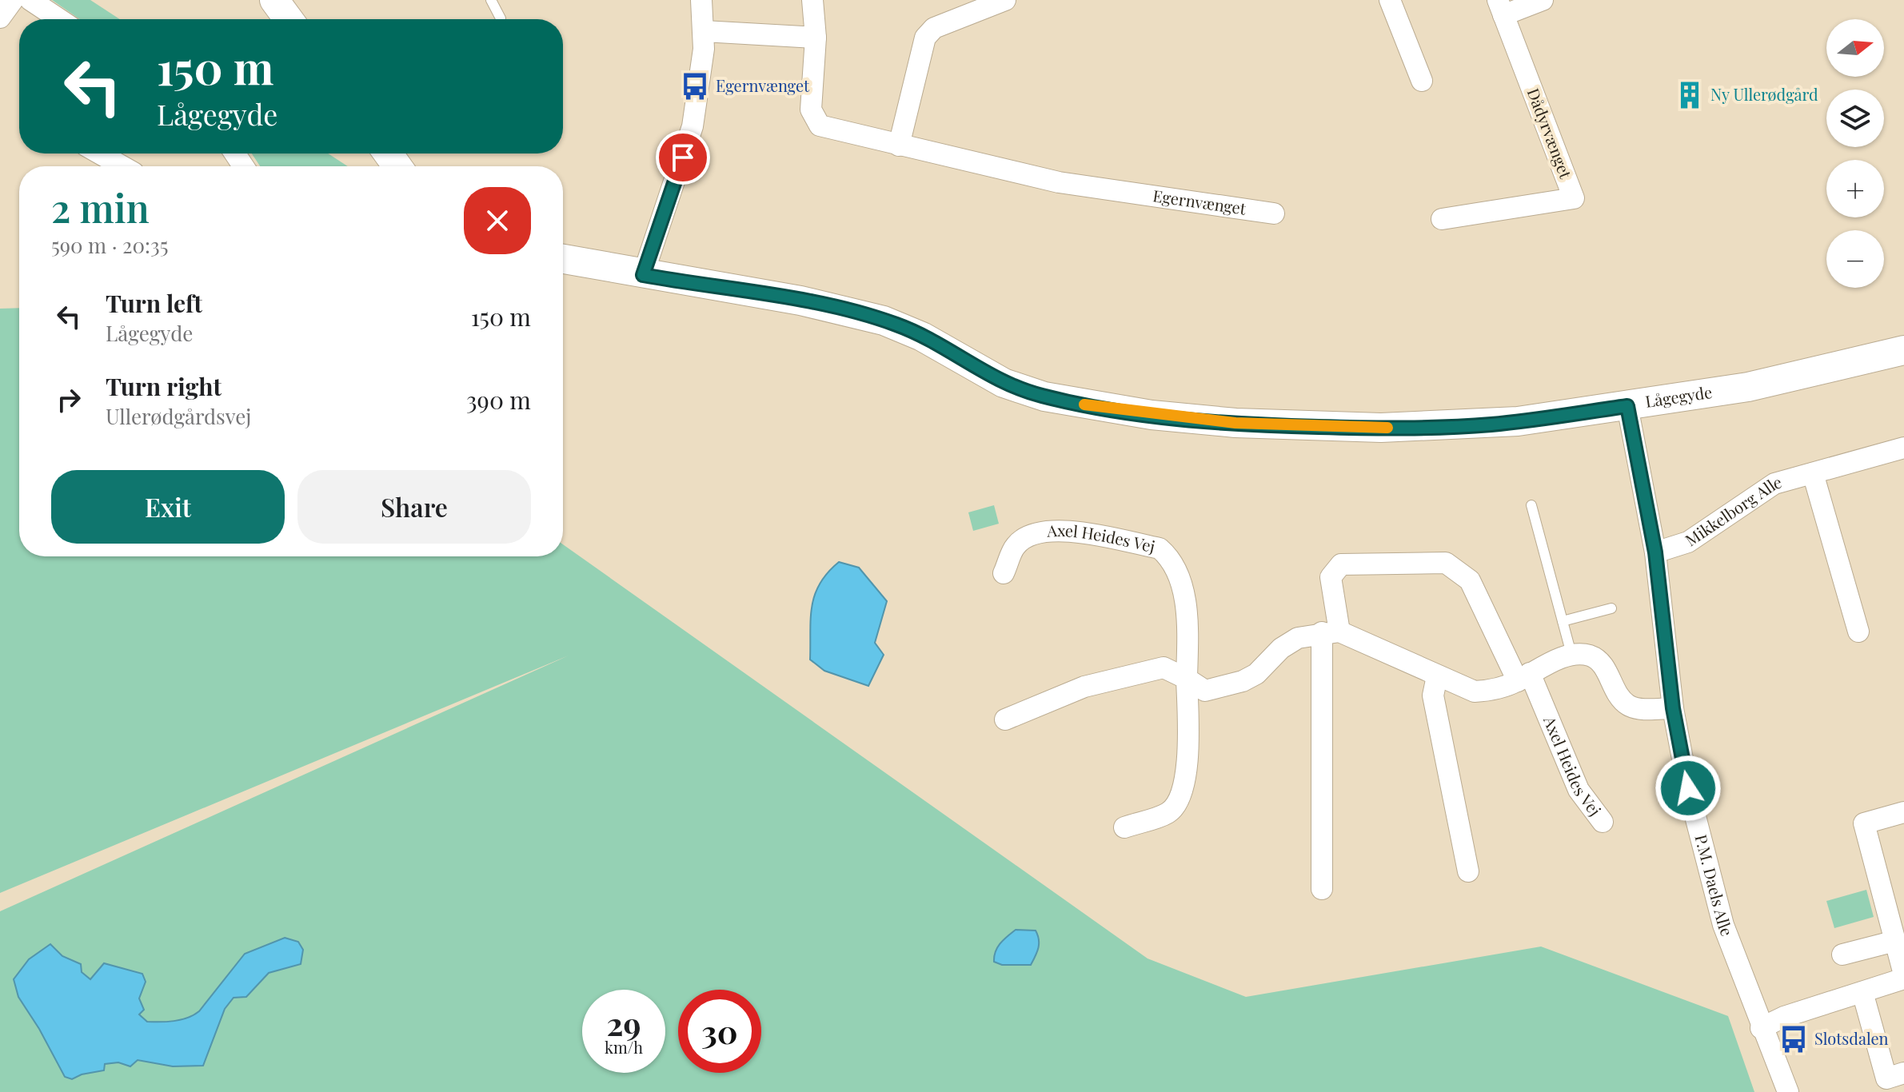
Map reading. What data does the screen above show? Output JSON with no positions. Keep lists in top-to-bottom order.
{
  "streets": {
    "street": [
      "Dådyrvænget",
      "Egernvænget",
      "Lågegyde",
      "Mikkelborg Alle",
      "Axel Heides Vej",
      "P.M. Daels Alle"
    ]
  },
  "crossings": [
    ["Lågegyde", "P.M. Daels Alle"],
    ["Mikkelborg Alle", "P.M. Daels Alle"]
  ],
  "places": {
    "bus stop": ["Egernvænget", "Slotsdalen"],
    "building": ["Ny Ullerødgård"]
  },
  "north": "right",
  "page": {
    "map_buttons": ["+", "−"],
    "turn": ["150 m", "Lågegyde"],
    "heading": ["2 min", "590 m · 20:35"],
    "list": [
      {
        "name": "Turn left",
        "note": "Lågegyde",
        "value": "150 m"
      },
      {
        "name": "Turn right",
        "note": "Ullerødgårdsvej",
        "value": "390 m"
      }
    ],
    "buttons": ["Exit", "Share"],
    "speed": "29 km/h",
    "limit": "30"
  }
}
